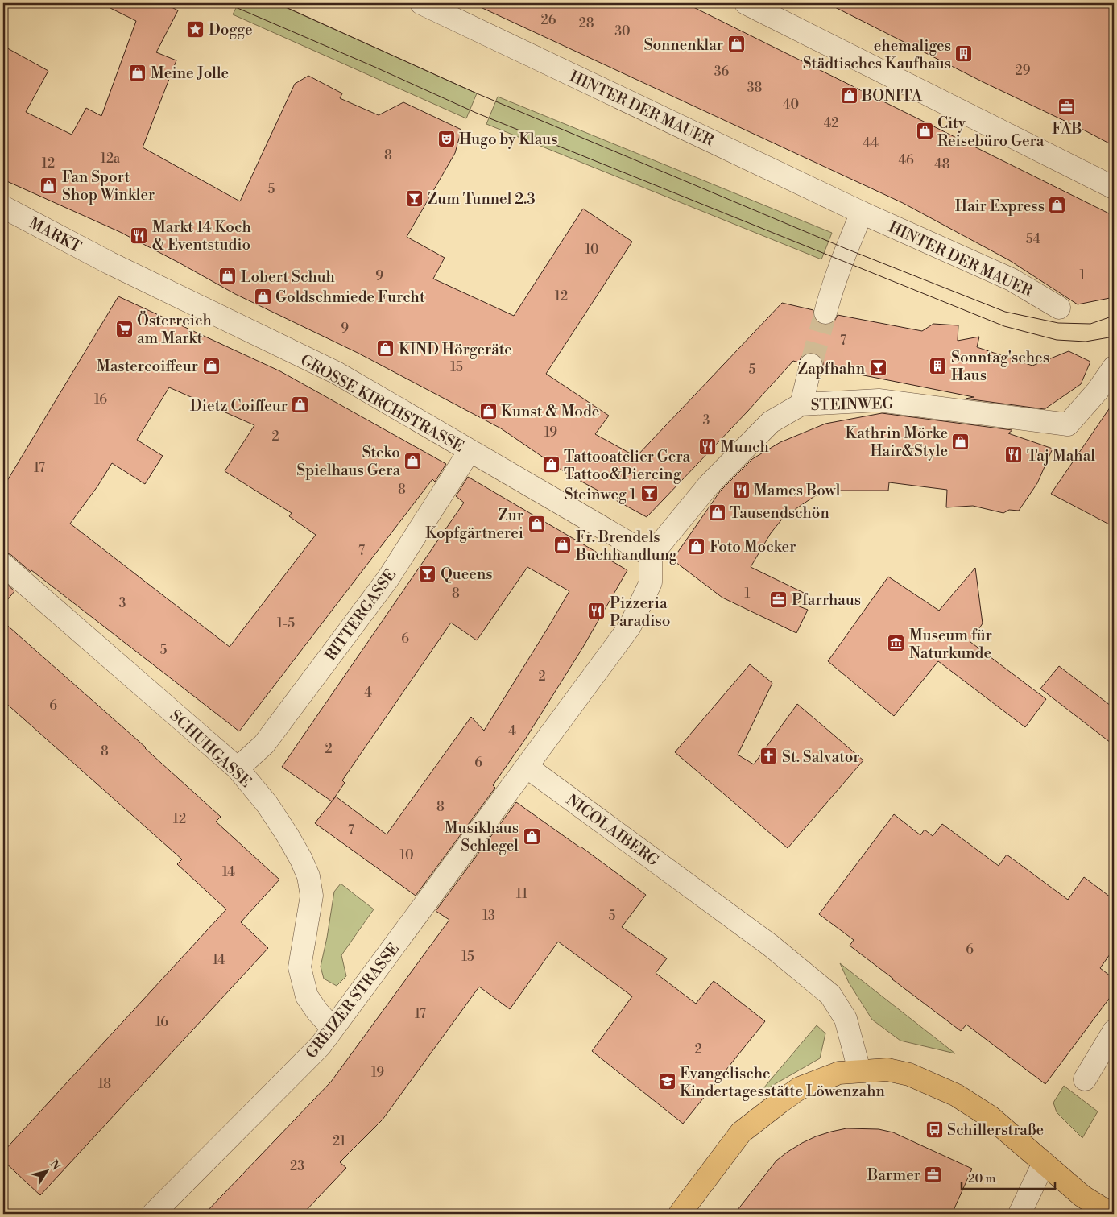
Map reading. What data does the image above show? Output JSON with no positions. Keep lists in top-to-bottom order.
{
  "streets": {
    "street": [
      "HINTER DER MAUER",
      "MARKT",
      "GROSSE KIRCHSTRASSE",
      "STEINWEG",
      "RITTERGASSE",
      "SCHUHGASSE",
      "NICOLAIBERG",
      "GREIZER STRASSE"
    ]
  },
  "crossings": [
    ["MARKT", "GROSSE KIRCHSTRASSE"],
    ["GROSSE KIRCHSTRASSE", "STEINWEG"],
    ["GROSSE KIRCHSTRASSE", "RITTERGASSE"],
    ["RITTERGASSE", "SCHUHGASSE"],
    ["SCHUHGASSE", "GREIZER STRASSE"],
    ["NICOLAIBERG", "GREIZER STRASSE"]
  ],
  "places": {
    "place": ["Dogge"],
    "shop": [
      "Sonnenklar",
      "Meine Jolle",
      "BONITA",
      "City Reisebüro Gera",
      "Fan Sport Shop Winkler",
      "Hair Express",
      "Lobert Schuh",
      "Goldschmiede Furcht",
      "KIND Hörgeräte",
      "Mastercoiffeur",
      "Dietz Coiffeur",
      "Kunst & Mode",
      "Kathrin Mörke Hair&Style",
      "Steko Spielhaus Gera",
      "Tattooatelier Gera Tattoo&Piercing",
      "Tausendschön",
      "Zur Kopfgärtnerei",
      "Fr. Brendels Buchhandlung",
      "Foto Mocker",
      "Musikhaus Schlegel"
    ],
    "building": ["ehemaliges Städtisches Kaufhaus", "Sonntag'sches Haus"],
    "office": ["FAB", "Pfarrhaus", "Barmer"],
    "theatre": ["Hugo by Klaus"],
    "bar": [
      "Zum Tunnel 2.3",
      "Zapfhahn",
      "Steinweg 1",
      "Queens"
    ],
    "restaurant": [
      "Markt 14 Koch & Eventstudio",
      "Munch",
      "Taj Mahal",
      "Mames Bowl",
      "Pizzeria Paradiso"
    ],
    "supermarket": ["Österreich am Markt"],
    "museum": ["Museum für Naturkunde"],
    "church": ["St. Salvator"],
    "school or university": ["Evangelische Kindertagesstätte Löwenzahn"],
    "bus stop": ["Schillerstraße"]
  },
  "house_numbers": [
    "26",
    "28",
    "30",
    "29",
    "36",
    "38",
    "40",
    "42",
    "44",
    "8",
    "12a",
    "46",
    "12",
    "48",
    "5",
    "54",
    "10",
    "1",
    "9",
    "12",
    "9",
    "7",
    "15",
    "5",
    "16",
    "3",
    "19",
    "2",
    "17",
    "8",
    "7",
    "8",
    "1",
    "3",
    "1-5",
    "6",
    "5",
    "2",
    "4",
    "6",
    "4",
    "2",
    "8",
    "6",
    "8",
    "12",
    "7",
    "10",
    "14",
    "11",
    "13",
    "5",
    "6",
    "15",
    "14",
    "17",
    "16",
    "2",
    "19",
    "18",
    "21",
    "23"
  ],
  "scale_bar": "20 m",
  "north": "top right"
}
